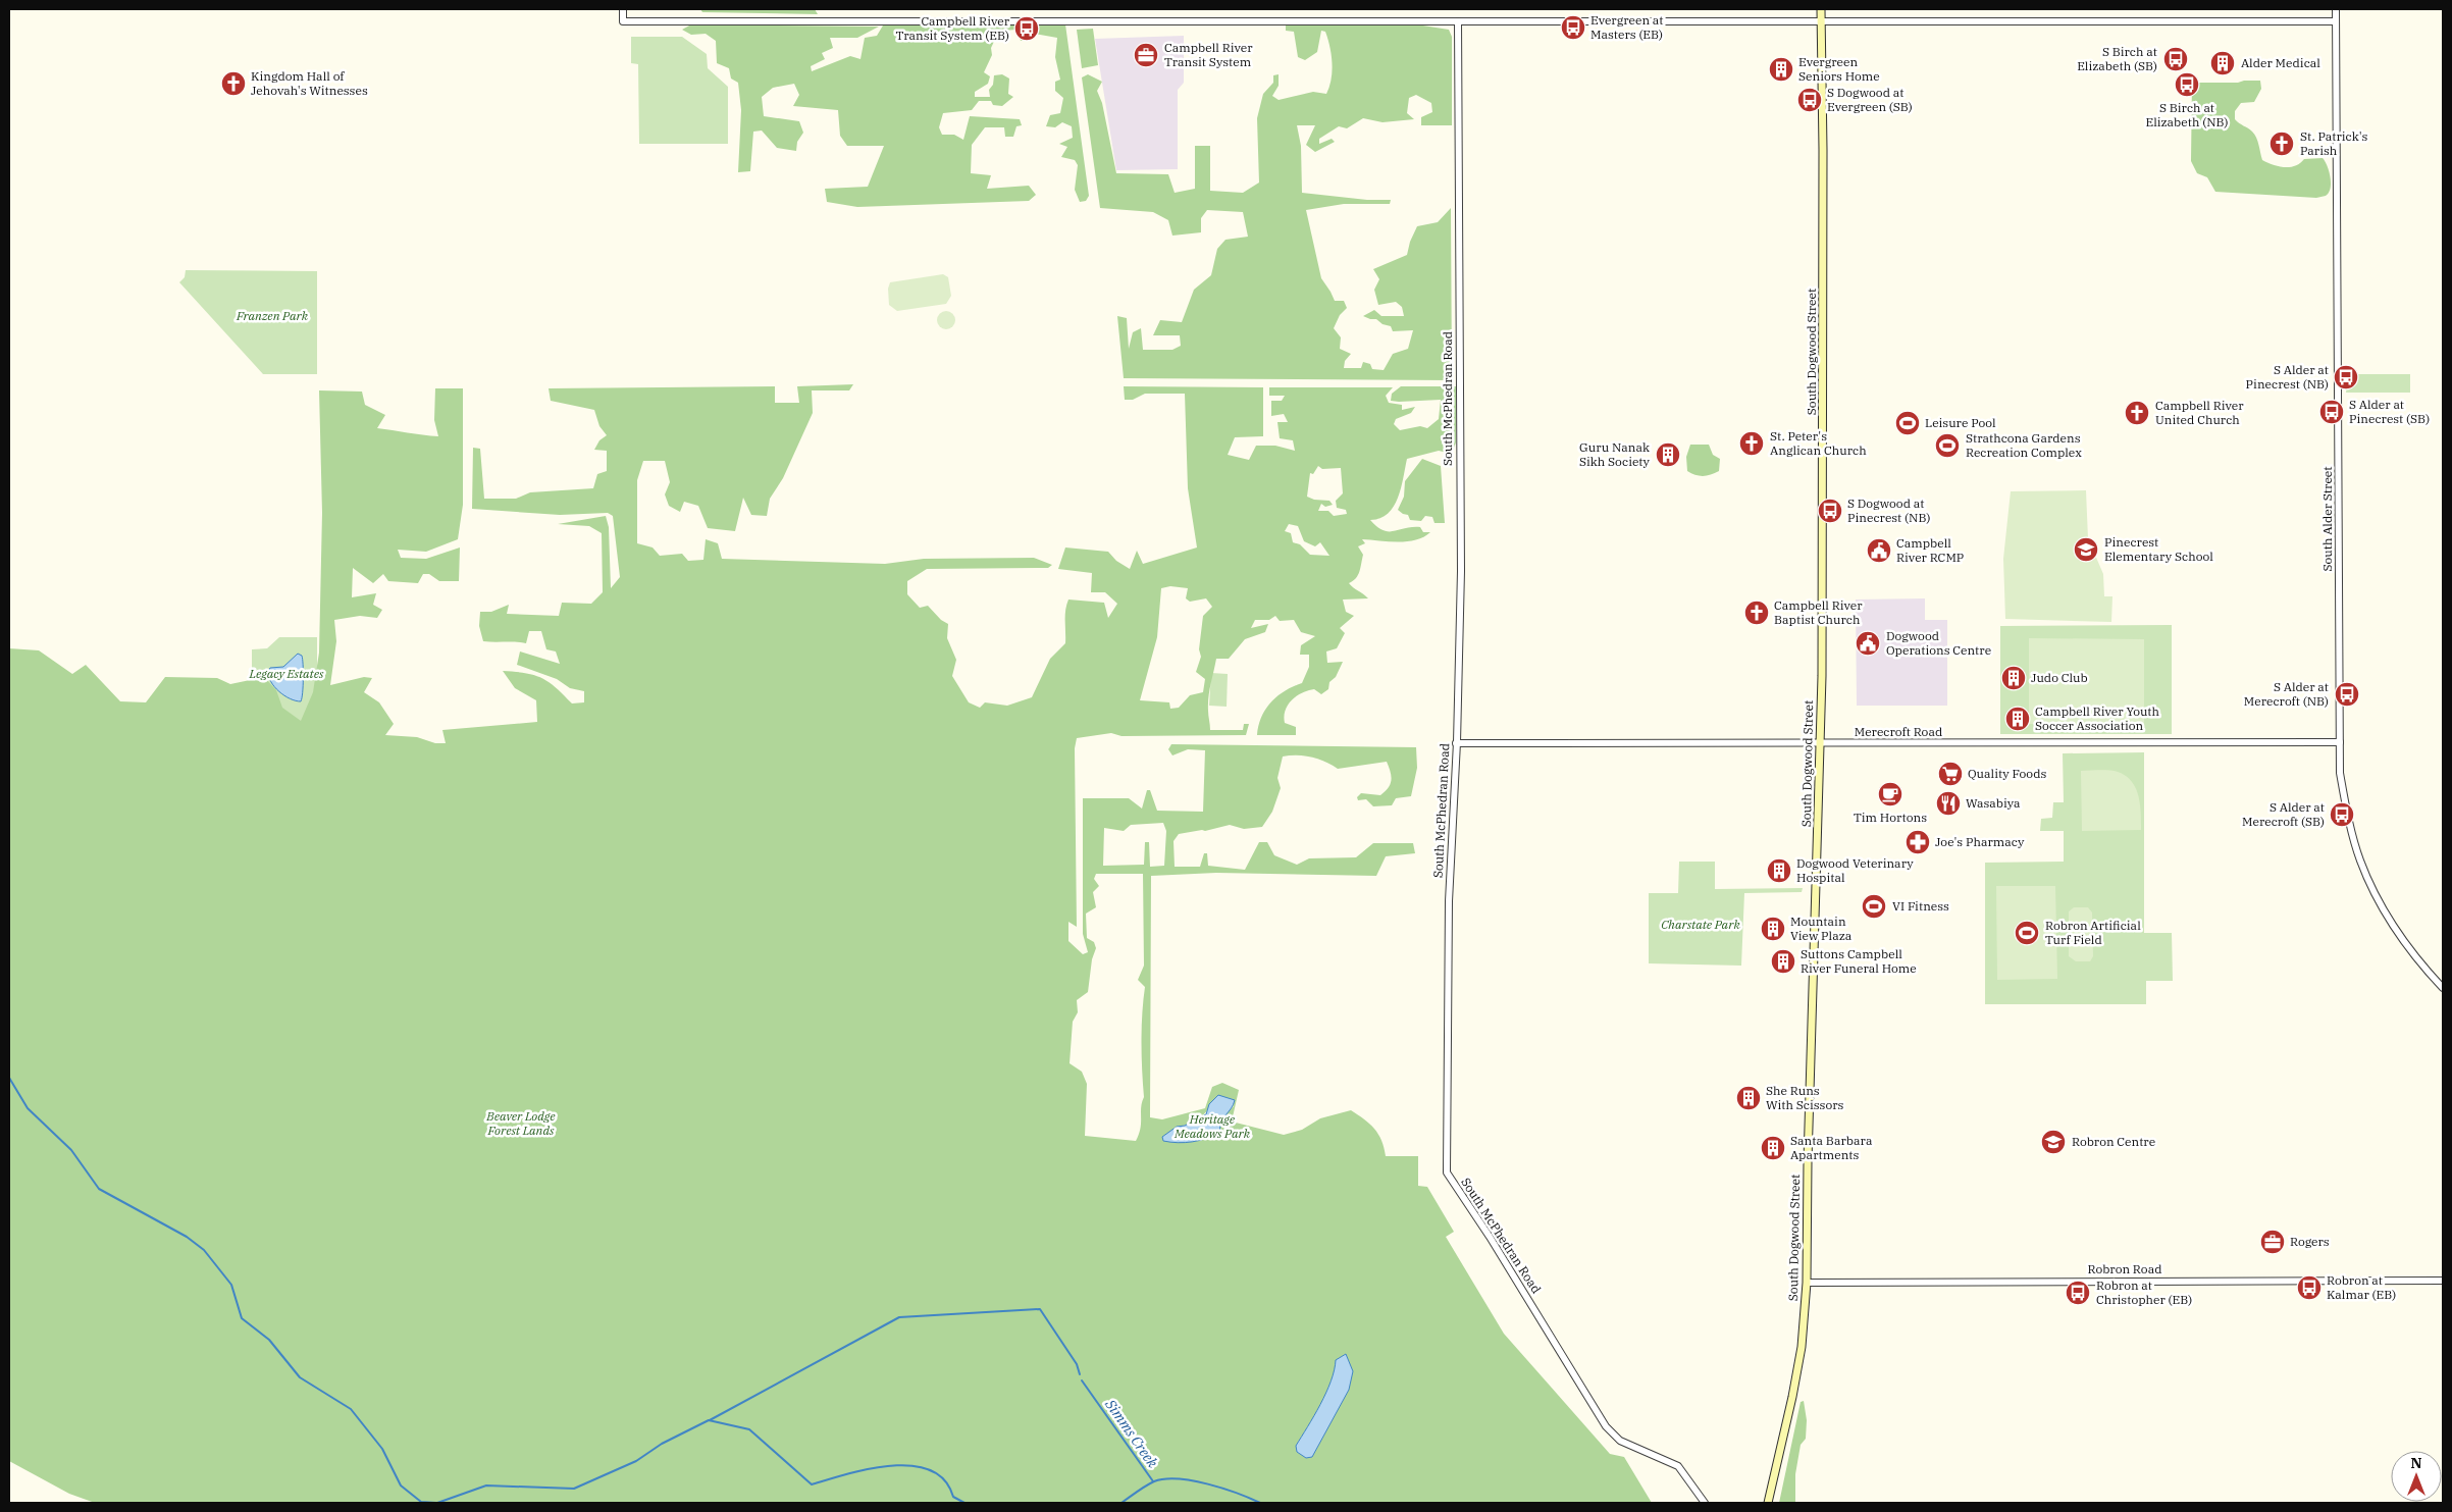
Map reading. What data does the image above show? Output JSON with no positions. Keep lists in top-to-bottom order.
{
  "streets": {
    "main road": ["South Dogwood Street"],
    "street": [
      "South McPhedran Road",
      "South Alder Street",
      "Merecroft Road",
      "Robron Road"
    ]
  },
  "crossings": [
    ["South Dogwood Street", "Merecroft Road"],
    ["South Dogwood Street", "Robron Road"],
    ["South McPhedran Road", "Merecroft Road"],
    ["South Alder Street", "Merecroft Road"]
  ],
  "water": ["Simms Creek"],
  "parks": [
    "Franzen Park",
    "Legacy Estates",
    "Charstate Park",
    "Beaver Lodge Forest Lands",
    "Heritage Meadows Park"
  ],
  "places": {
    "bus stop": [
      "Evergreen at Masters (EB)",
      "Campbell River Transit System (EB)",
      "S Birch at Elizabeth (SB)",
      "S Birch at Elizabeth (NB)",
      "S Dogwood at Evergreen (SB)",
      "S Alder at Pinecrest (NB)",
      "S Alder at Pinecrest (SB)",
      "S Dogwood at Pinecrest (NB)",
      "S Alder at Merecroft (NB)",
      "S Alder at Merecroft (SB)",
      "Robron at Kalmar (EB)",
      "Robron at Christopher (EB)"
    ],
    "office": ["Campbell River Transit System", "Rogers"],
    "building": [
      "Alder Medical",
      "Evergreen Seniors Home",
      "Guru Nanak Sikh Society",
      "Judo Club",
      "Campbell River Youth Soccer Association",
      "Dogwood Veterinary Hospital",
      "Mountain View Plaza",
      "Suttons Campbell River Funeral Home",
      "She Runs With Scissors",
      "Santa Barbara Apartments"
    ],
    "church": [
      "Kingdom Hall of Jehovah's Witnesses",
      "St. Patrick's Parish",
      "Campbell River United Church",
      "St. Peter's Anglican Church",
      "Campbell River Baptist Church"
    ],
    "sports": [
      "Leisure Pool",
      "Strathcona Gardens Recreation Complex",
      "VI Fitness",
      "Robron Artificial Turf Field"
    ],
    "school or university": ["Pinecrest Elementary School", "Robron Centre"],
    "public building": ["Campbell River RCMP", "Dogwood Operations Centre"],
    "supermarket": ["Quality Foods"],
    "cafe": ["Tim Hortons"],
    "restaurant": ["Wasabiya"],
    "pharmacy": ["Joe's Pharmacy"]
  },
  "north": "top"
}
